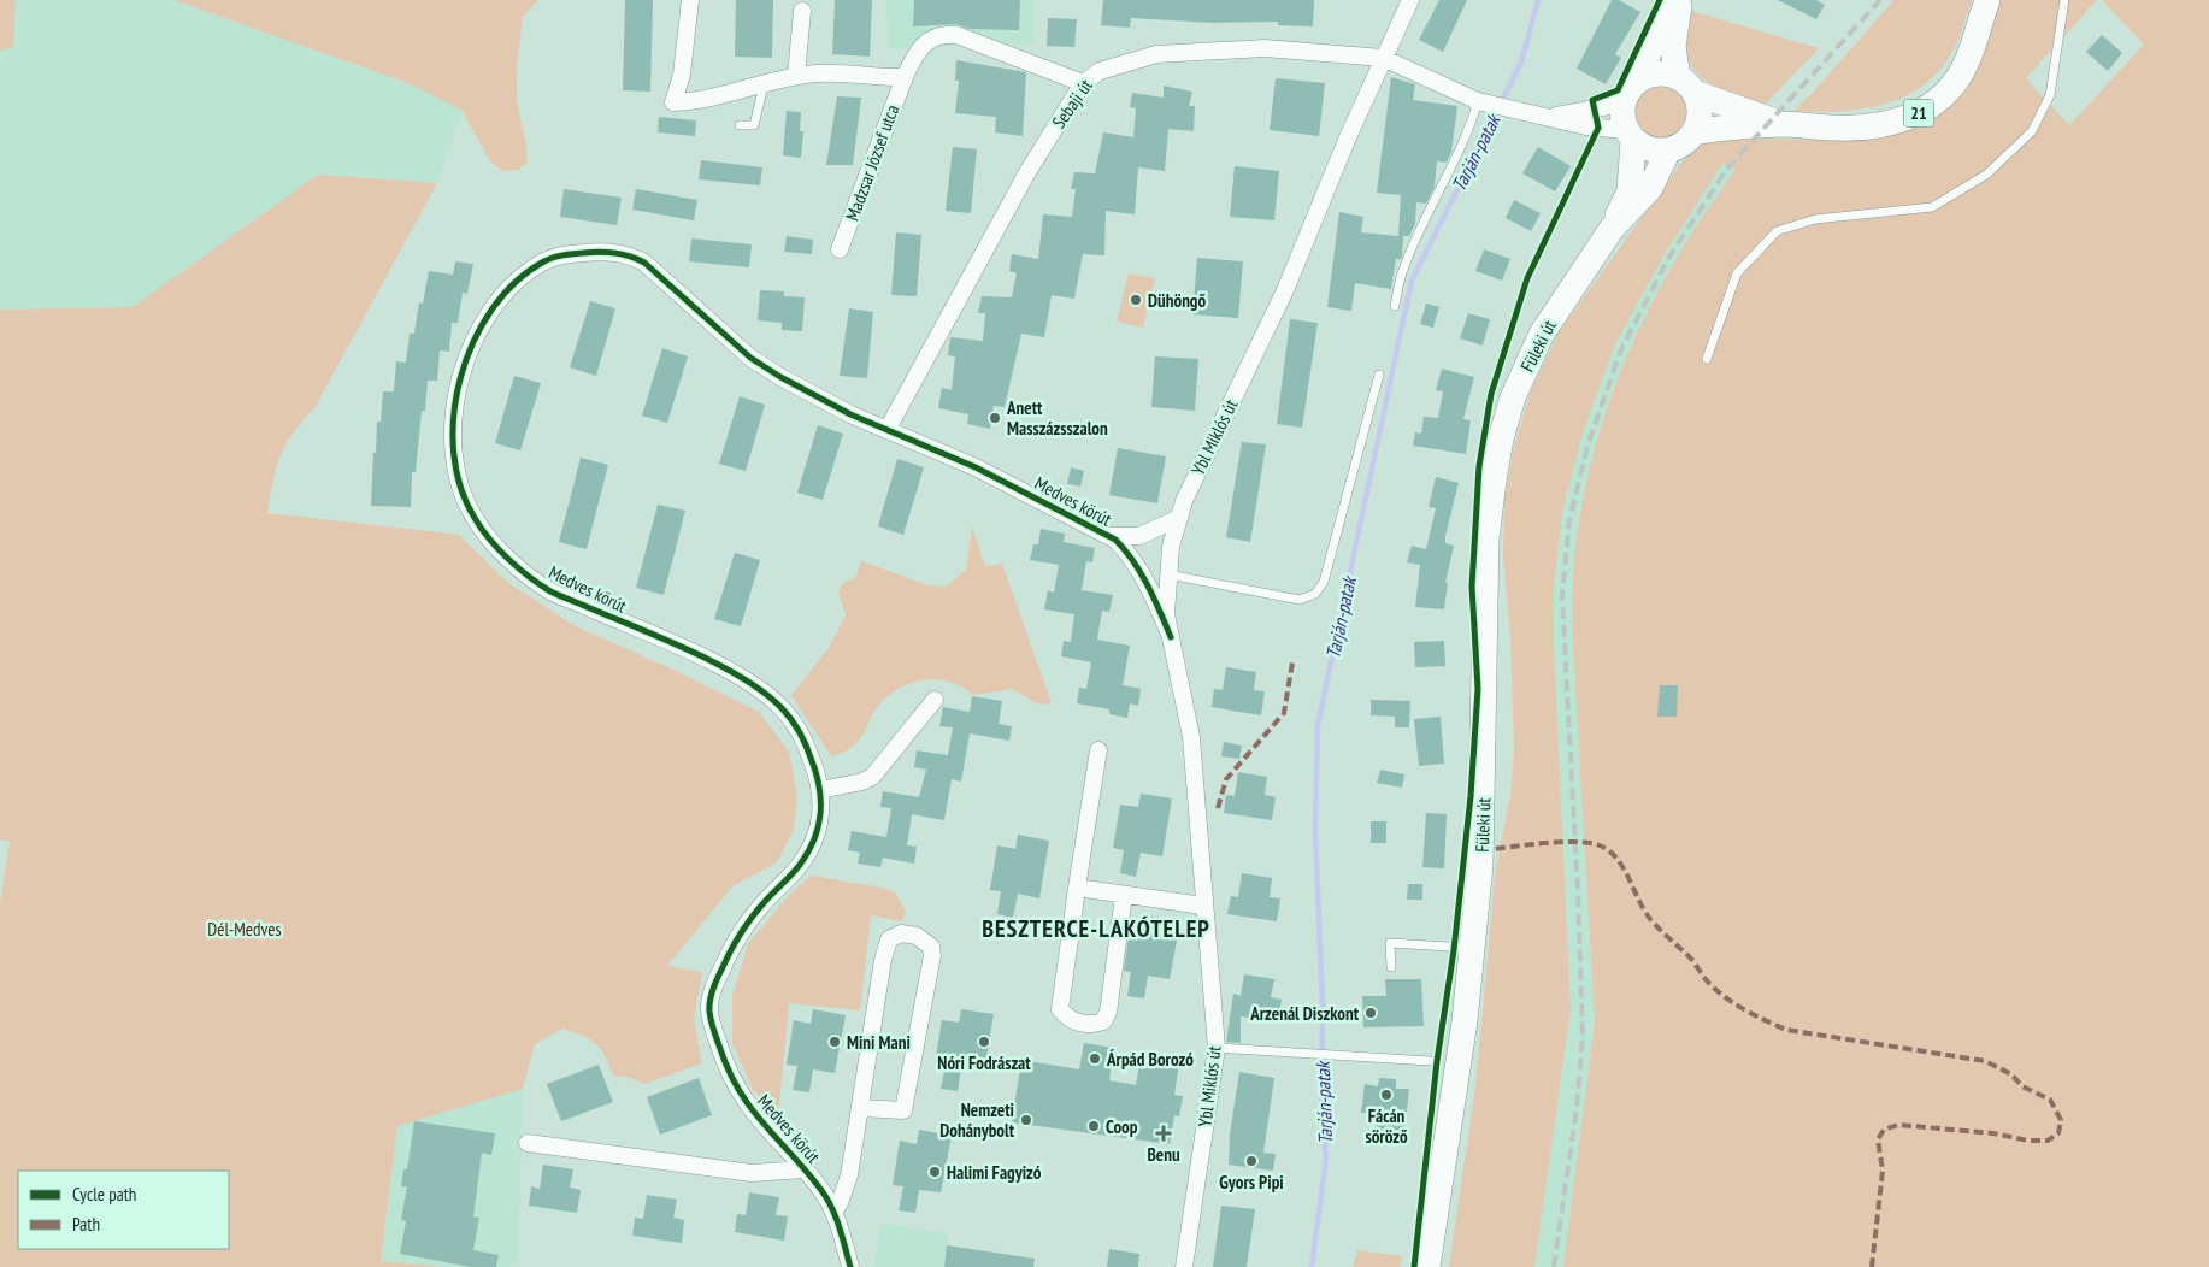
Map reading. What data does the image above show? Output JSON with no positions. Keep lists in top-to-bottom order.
{
  "streets": {
    "main road": ["21", "Füleki út"],
    "street": [
      "Sebaji út",
      "Madzsar József utca",
      "Ybl Miklós út",
      "Medves körút"
    ]
  },
  "crossings": [
    ["Sebaji út", "21"],
    ["Sebaji út", "Madzsar József utca"],
    ["Sebaji út", "Füleki út"],
    ["Sebaji út", "Ybl Miklós út"],
    ["Sebaji út", "Medves körút"],
    ["21", "Füleki út"],
    ["Ybl Miklós út", "Medves körút"]
  ],
  "districts": ["BESZTERCE-LAKÓTELEP"],
  "water": ["Tarján-patak"],
  "parks": ["Dél-Medves"],
  "places": {
    "other": [
      "Dühöngő",
      "Anett Masszázsszalon",
      "Arzenál Diszkont",
      "Mini Mani",
      "Nóri Fodrászat",
      "Árpád Borozó",
      "Fácán söröző",
      "Nemzeti Dohánybolt",
      "Coop",
      "Gyors Pipi",
      "Halimi Fagyizó"
    ],
    "health": ["Benu"]
  },
  "legend": ["Cycle path", "Path"]
}
